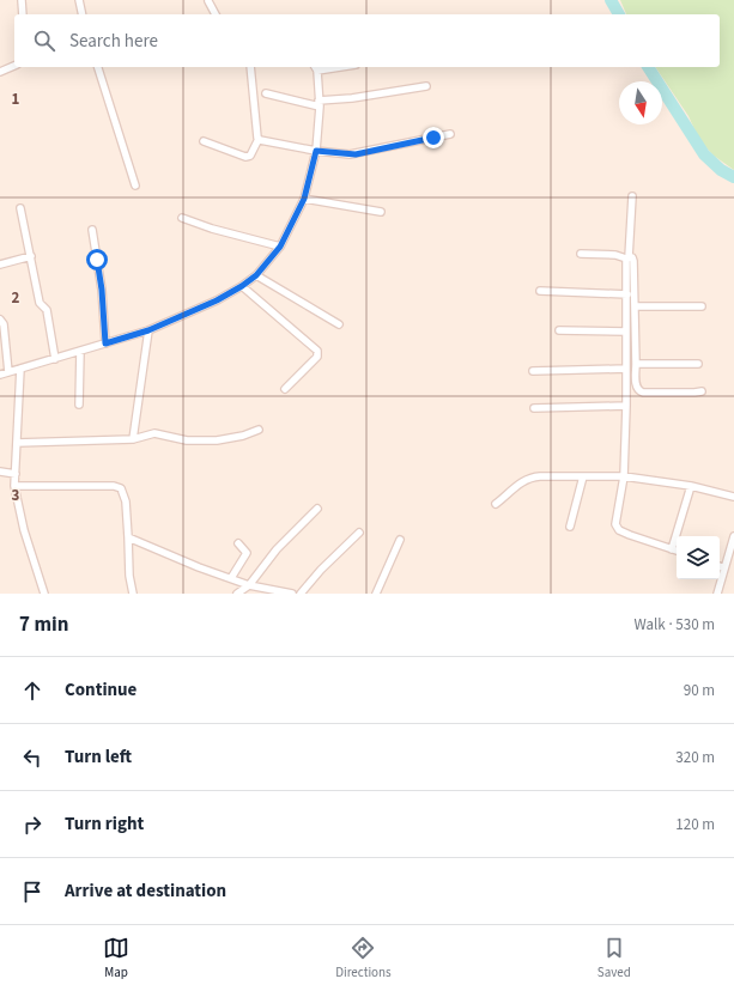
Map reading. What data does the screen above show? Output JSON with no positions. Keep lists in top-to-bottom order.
{
  "north": "bottom",
  "page": {
    "search": "Search here",
    "heading": ["7 min", "Walk · 530 m"],
    "list": [
      ["Continue", "90 m"],
      ["Turn left", "320 m"],
      ["Turn right", "120 m"],
      "Arrive at destination"
    ],
    "nav": ["Map", "Directions", "Saved"]
  },
  "grid": {
    "rows": ["1", "2", "3"]
  }
}
